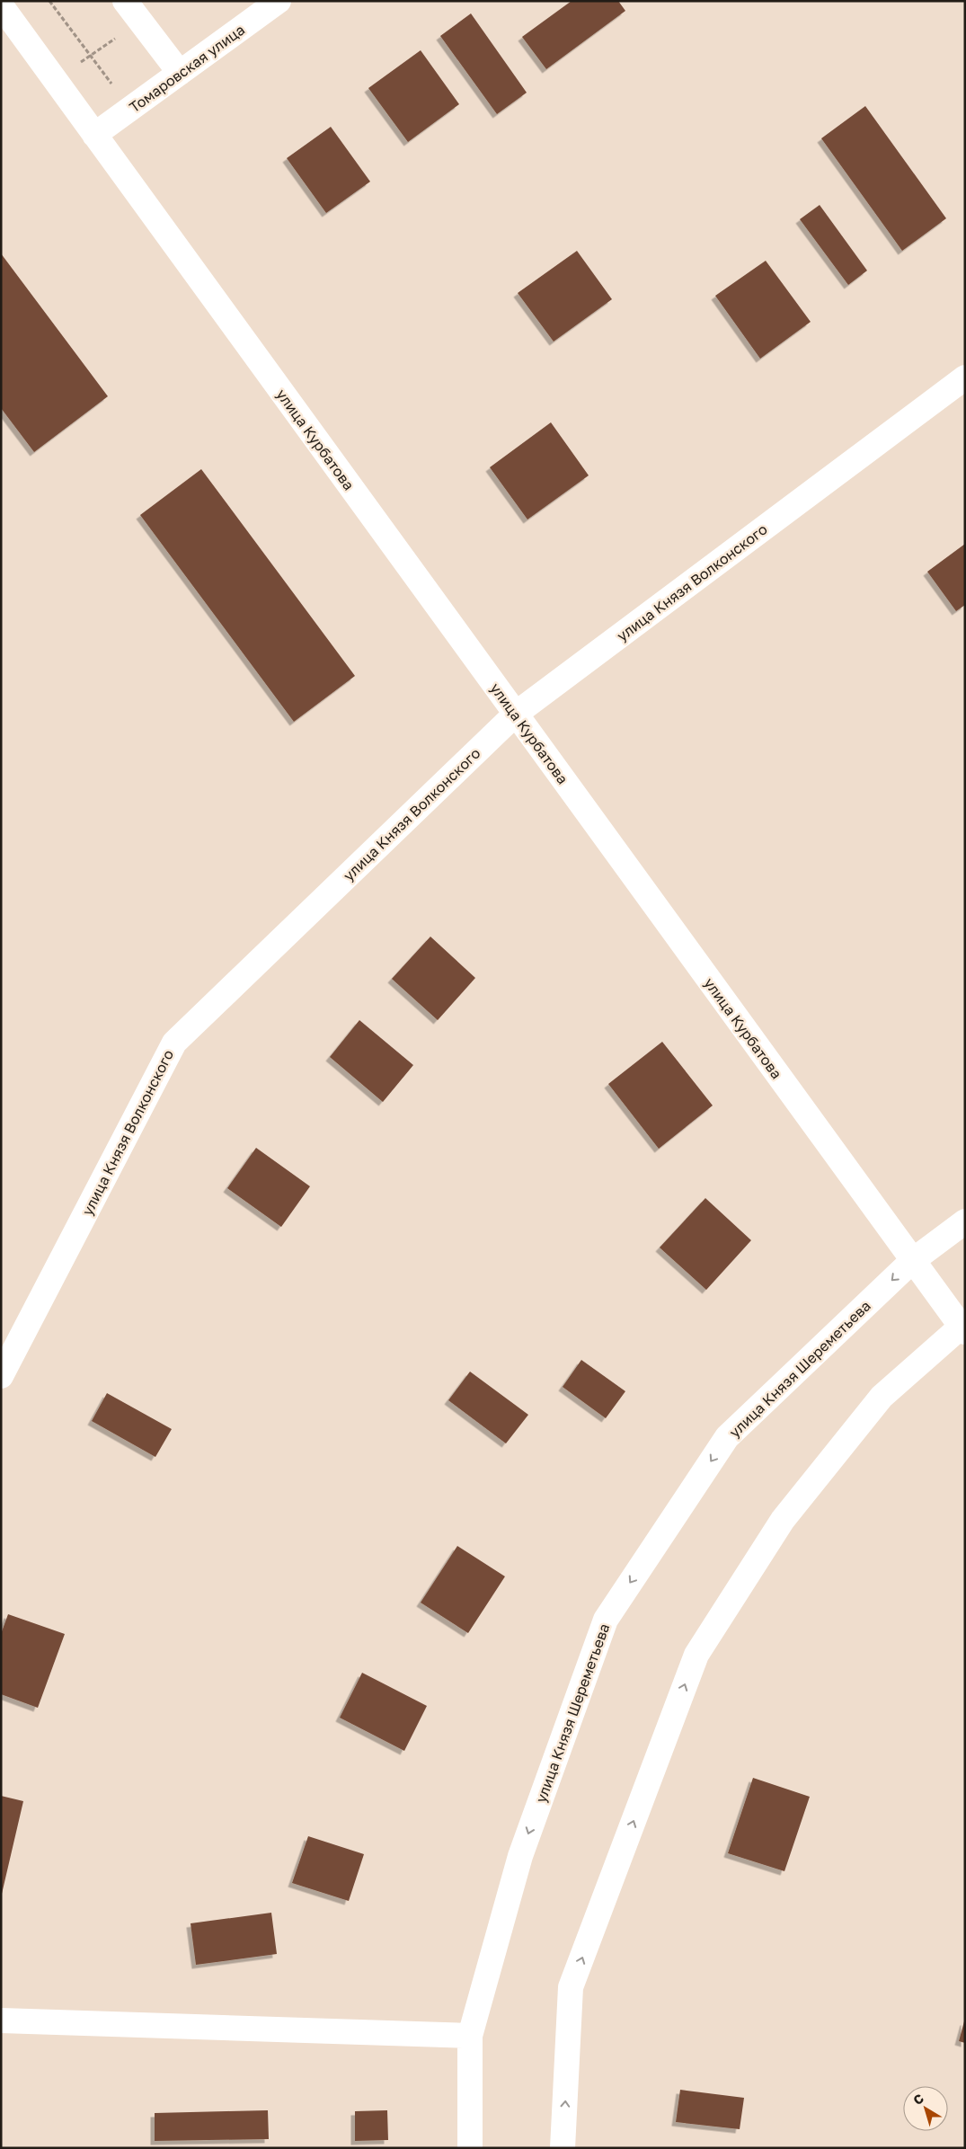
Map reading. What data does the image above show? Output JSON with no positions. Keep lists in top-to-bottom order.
{
  "streets": {
    "street": [
      "Томаровская улица",
      "улица Курбатова",
      "улица Князя Волконского",
      "улица Князя Шереметьева"
    ]
  },
  "crossings": [
    ["Томаровская улица", "улица Курбатова"],
    ["улица Курбатова", "улица Князя Волконского"],
    ["улица Курбатова", "улица Князя Шереметьева"]
  ],
  "north": "top left"
}
